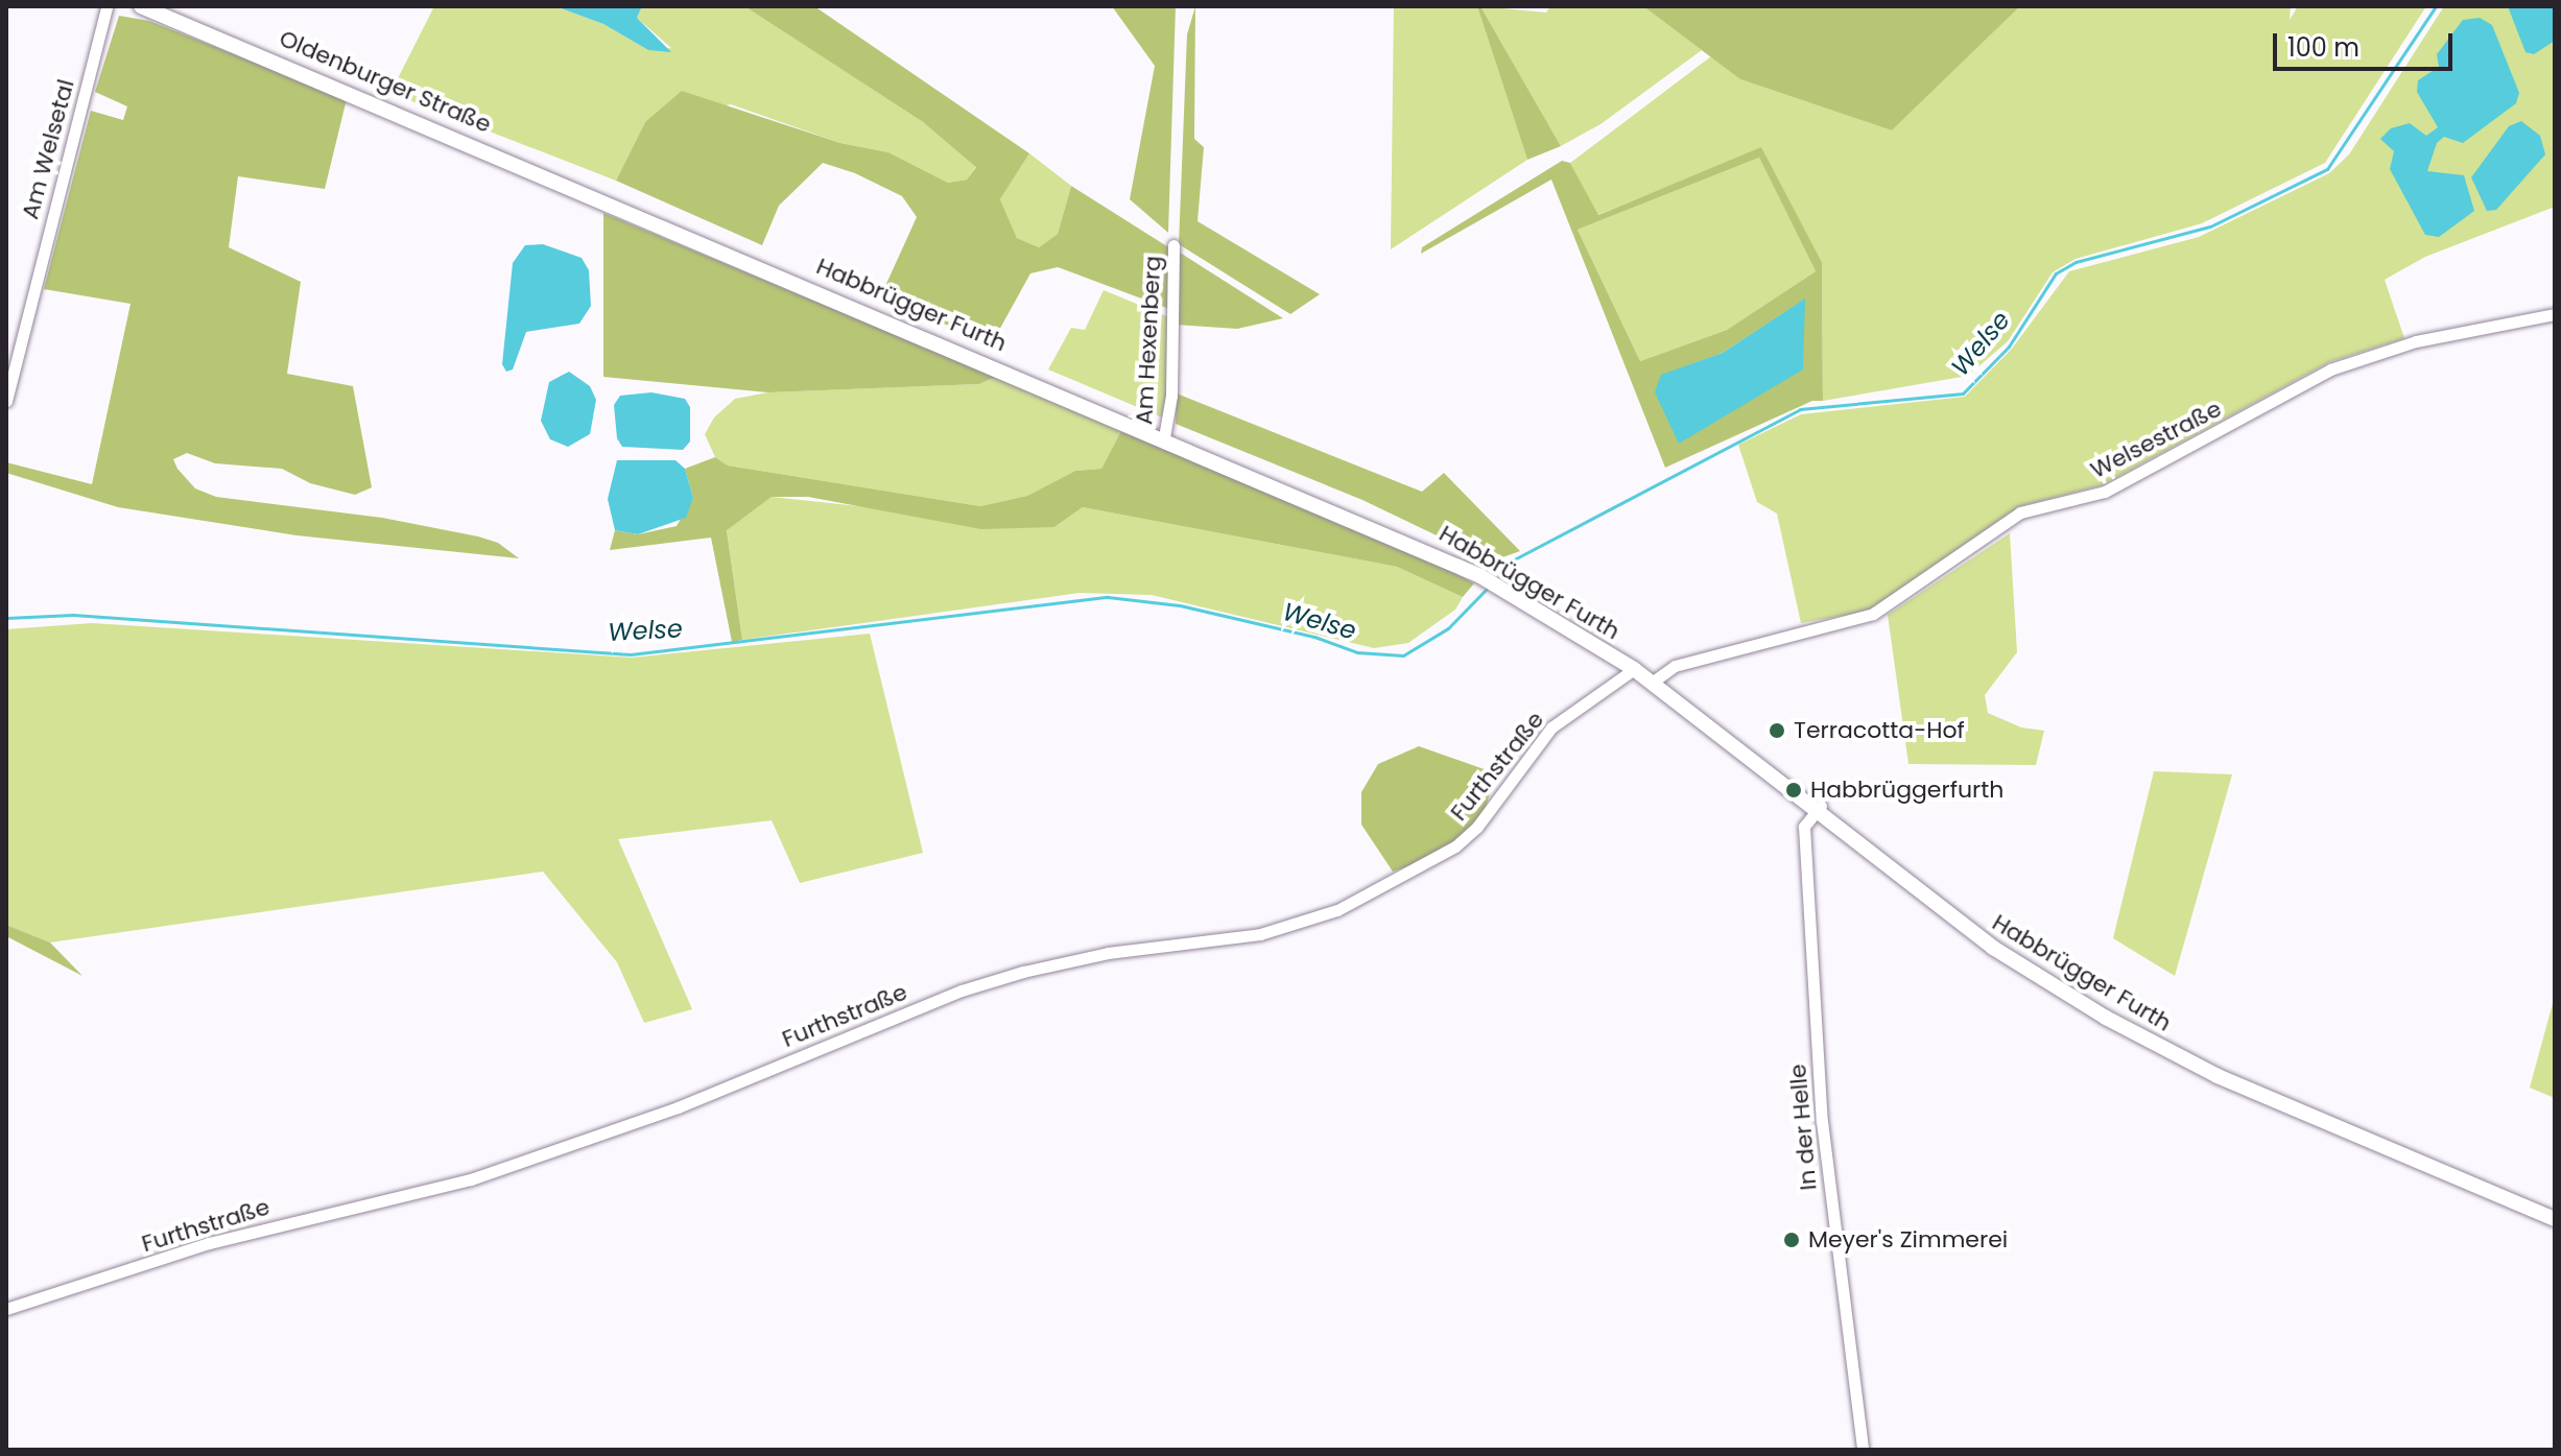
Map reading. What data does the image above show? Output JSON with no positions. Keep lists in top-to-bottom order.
{
  "streets": {
    "street": [
      "Oldenburger Straße",
      "Am Welsetal",
      "Habbrügger Furth",
      "Am Hexenberg",
      "Welsestraße",
      "Furthstraße",
      "In der Helle"
    ]
  },
  "crossings": [
    ["Oldenburger Straße", "Habbrügger Furth"],
    ["Habbrügger Furth", "Am Hexenberg"],
    ["Habbrügger Furth", "Welsestraße"],
    ["Habbrügger Furth", "Furthstraße"],
    ["Habbrügger Furth", "In der Helle"]
  ],
  "water": ["Welse"],
  "places": ["Terracotta-Hof", "Habbrüggerfurth", "Meyer's Zimmerei"],
  "scale_bar": "100 m"
}
